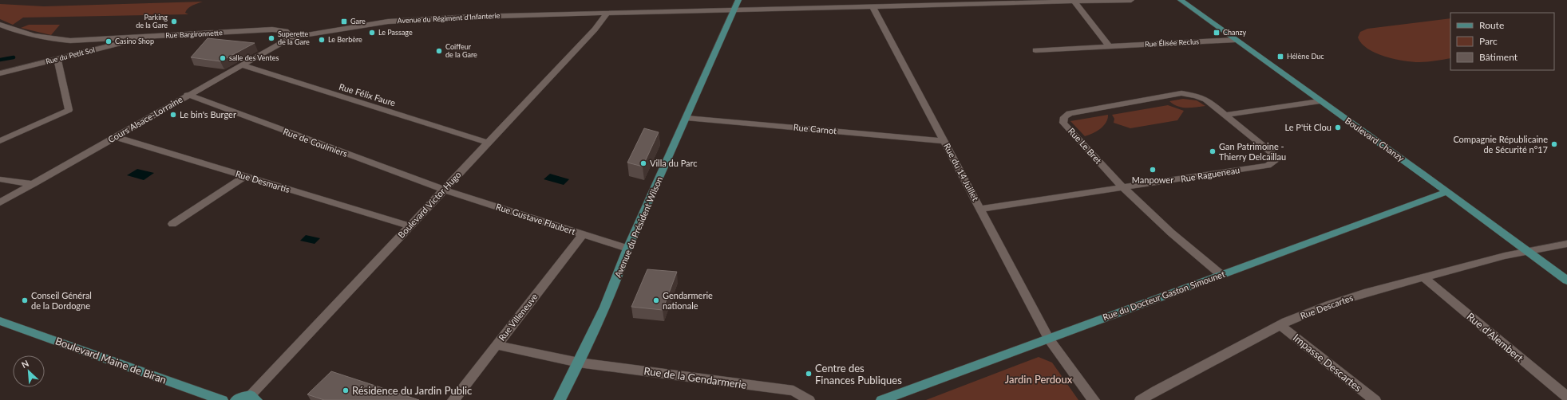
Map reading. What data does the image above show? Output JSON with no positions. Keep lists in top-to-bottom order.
{
  "streets": {
    "main road": [
      "Boulevard Chanzy",
      "Avenue du Président Wilson",
      "Rue du Docteur Gaston Simounet",
      "Boulevard Maine de Biran"
    ],
    "street": [
      "Avenue du Régiment d'Infanterie",
      "Rue Bargironnette",
      "Rue Élisée Reclus",
      "Rue du Petit Sol",
      "Rue Félix Faure",
      "Cours Alsace-Lorraine",
      "Rue Carnot",
      "Rue de Coulmiers",
      "Rue Le Bret",
      "Rue du 14 Juillet",
      "Rue Ragueneau",
      "Rue Desmartis",
      "Boulevard Victor Hugo",
      "Rue Gustave Flaubert",
      "Rue Descartes",
      "Rue Villeneuve",
      "Rue d'Alembert",
      "Impasse Descartes",
      "Rue de la Gendarmerie"
    ]
  },
  "crossings": [
    ["Avenue du Régiment d'Infanterie", "Rue Bargironnette"],
    ["Avenue du Régiment d'Infanterie", "Cours Alsace-Lorraine"],
    ["Avenue du Régiment d'Infanterie", "Rue du 14 Juillet"],
    ["Avenue du Régiment d'Infanterie", "Boulevard Victor Hugo"],
    ["Avenue du Régiment d'Infanterie", "Avenue du Président Wilson"],
    ["Rue Bargironnette", "Rue du Petit Sol"],
    ["Rue Bargironnette", "Cours Alsace-Lorraine"],
    ["Rue Élisée Reclus", "Boulevard Chanzy"],
    ["Rue Félix Faure", "Cours Alsace-Lorraine"],
    ["Rue Félix Faure", "Boulevard Victor Hugo"],
    ["Cours Alsace-Lorraine", "Rue de Coulmiers"],
    ["Cours Alsace-Lorraine", "Rue Desmartis"],
    ["Rue Carnot", "Rue du 14 Juillet"],
    ["Rue Carnot", "Avenue du Président Wilson"],
    ["Boulevard Chanzy", "Rue du Docteur Gaston Simounet"],
    ["Boulevard Chanzy", "Rue Descartes"],
    ["Rue de Coulmiers", "Boulevard Victor Hugo"],
    ["Rue de Coulmiers", "Rue Gustave Flaubert"],
    ["Rue Le Bret", "Rue Ragueneau"],
    ["Rue Le Bret", "Rue du Docteur Gaston Simounet"],
    ["Rue du 14 Juillet", "Rue Ragueneau"],
    ["Rue du 14 Juillet", "Rue du Docteur Gaston Simounet"],
    ["Rue Desmartis", "Boulevard Victor Hugo"],
    ["Boulevard Victor Hugo", "Rue Gustave Flaubert"],
    ["Rue Gustave Flaubert", "Avenue du Président Wilson"],
    ["Rue Gustave Flaubert", "Rue Villeneuve"],
    ["Avenue du Président Wilson", "Rue de la Gendarmerie"],
    ["Rue Descartes", "Rue d'Alembert"],
    ["Rue Descartes", "Impasse Descartes"],
    ["Rue Villeneuve", "Rue de la Gendarmerie"]
  ],
  "parks": ["Jardin Perdoux"],
  "places": {
    "other": [
      "Parking de la Gare",
      "Le Passage",
      "Superette de la Gare",
      "Le Berbère",
      "Casino Shop",
      "Coiffeur de la Gare",
      "salle des Ventes",
      "Le bin's Burger",
      "Le P'tit Clou",
      "Compagnie Républicaine de Sécurité n°17",
      "Gan Patrimoine - Thierry Delcaillau",
      "Villa du Parc",
      "Manpower",
      "Conseil Général de la Dordogne",
      "Gendarmerie nationale",
      "Centre des Finances Publiques",
      "Résidence du Jardin Public"
    ],
    "transit": ["Gare", "Chanzy", "Hélène Duc"]
  },
  "legend": ["Route", "Parc", "Bâtiment"],
  "north": "top left"
}
